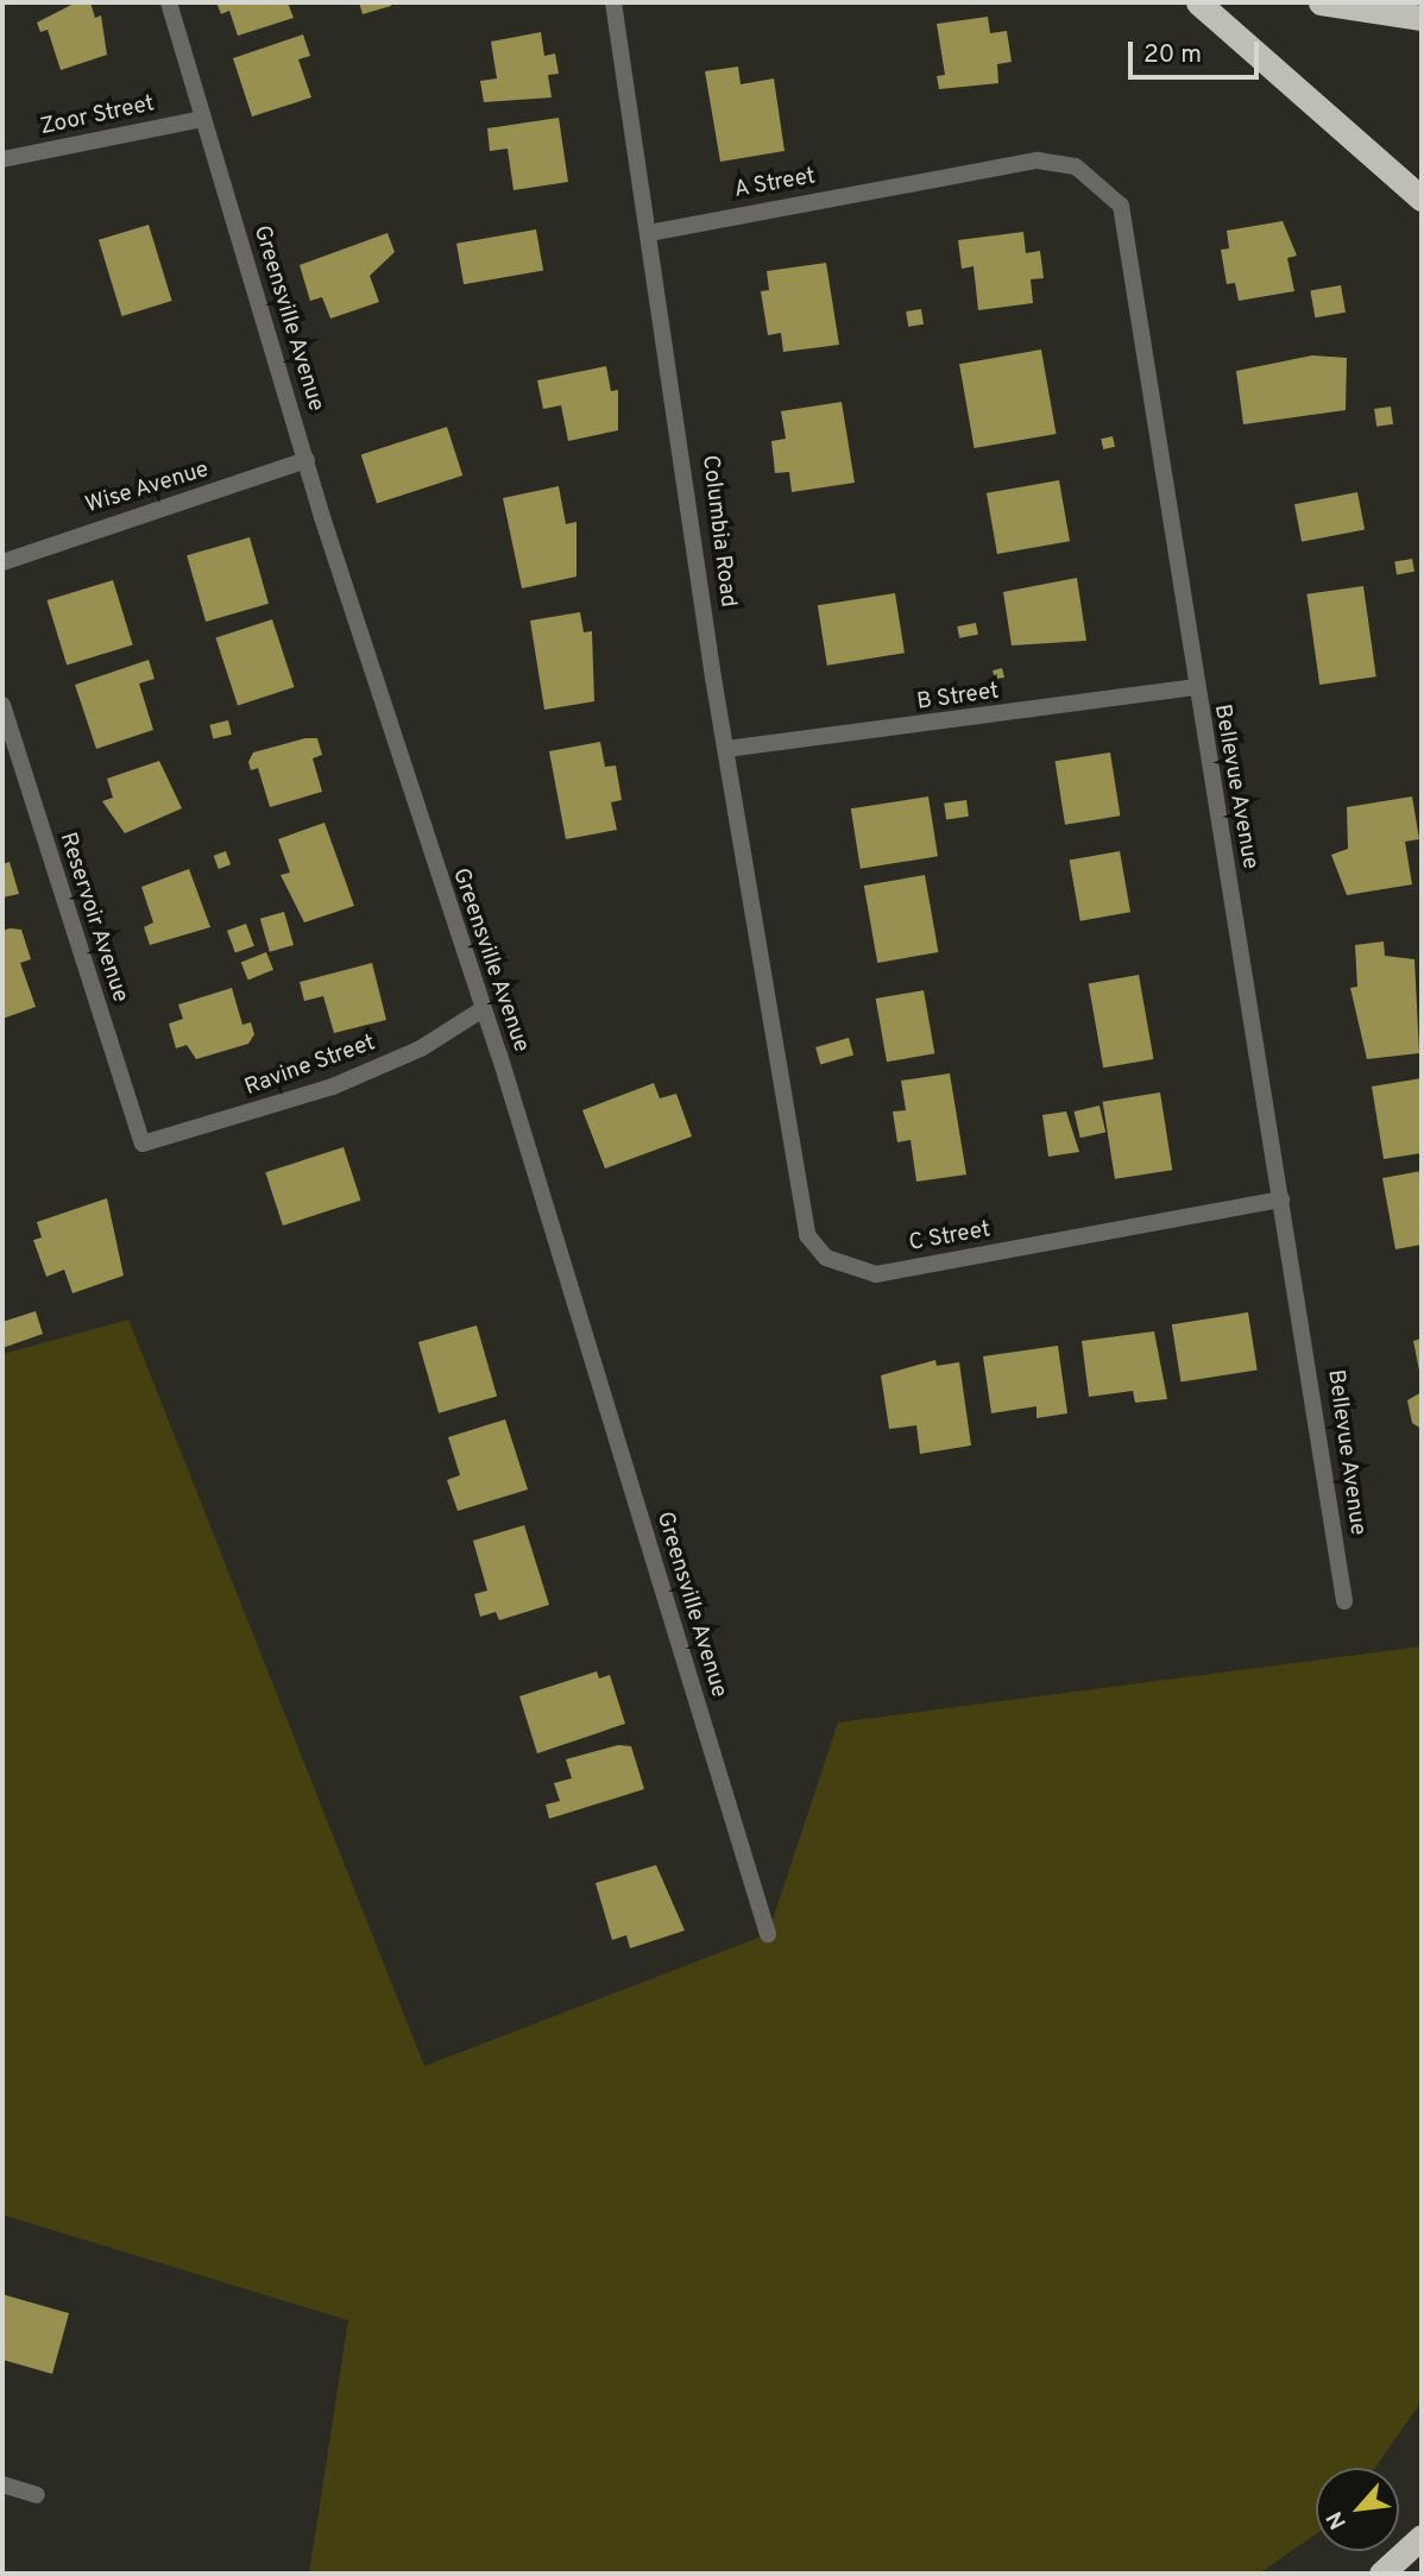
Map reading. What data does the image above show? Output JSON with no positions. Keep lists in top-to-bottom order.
{
  "streets": {
    "street": [
      "Zoor Street",
      "A Street",
      "Greensville Avenue",
      "Wise Avenue",
      "Columbia Road",
      "B Street",
      "Bellevue Avenue",
      "Reservoir Avenue",
      "Ravine Street",
      "C Street"
    ]
  },
  "crossings": [
    ["Zoor Street", "Greensville Avenue"],
    ["A Street", "Columbia Road"],
    ["A Street", "Bellevue Avenue"],
    ["Greensville Avenue", "Wise Avenue"],
    ["Greensville Avenue", "Ravine Street"],
    ["Columbia Road", "B Street"],
    ["Columbia Road", "C Street"],
    ["B Street", "Bellevue Avenue"],
    ["Bellevue Avenue", "C Street"],
    ["Reservoir Avenue", "Ravine Street"]
  ],
  "scale_bar": "20 m",
  "north": "bottom left"
}
